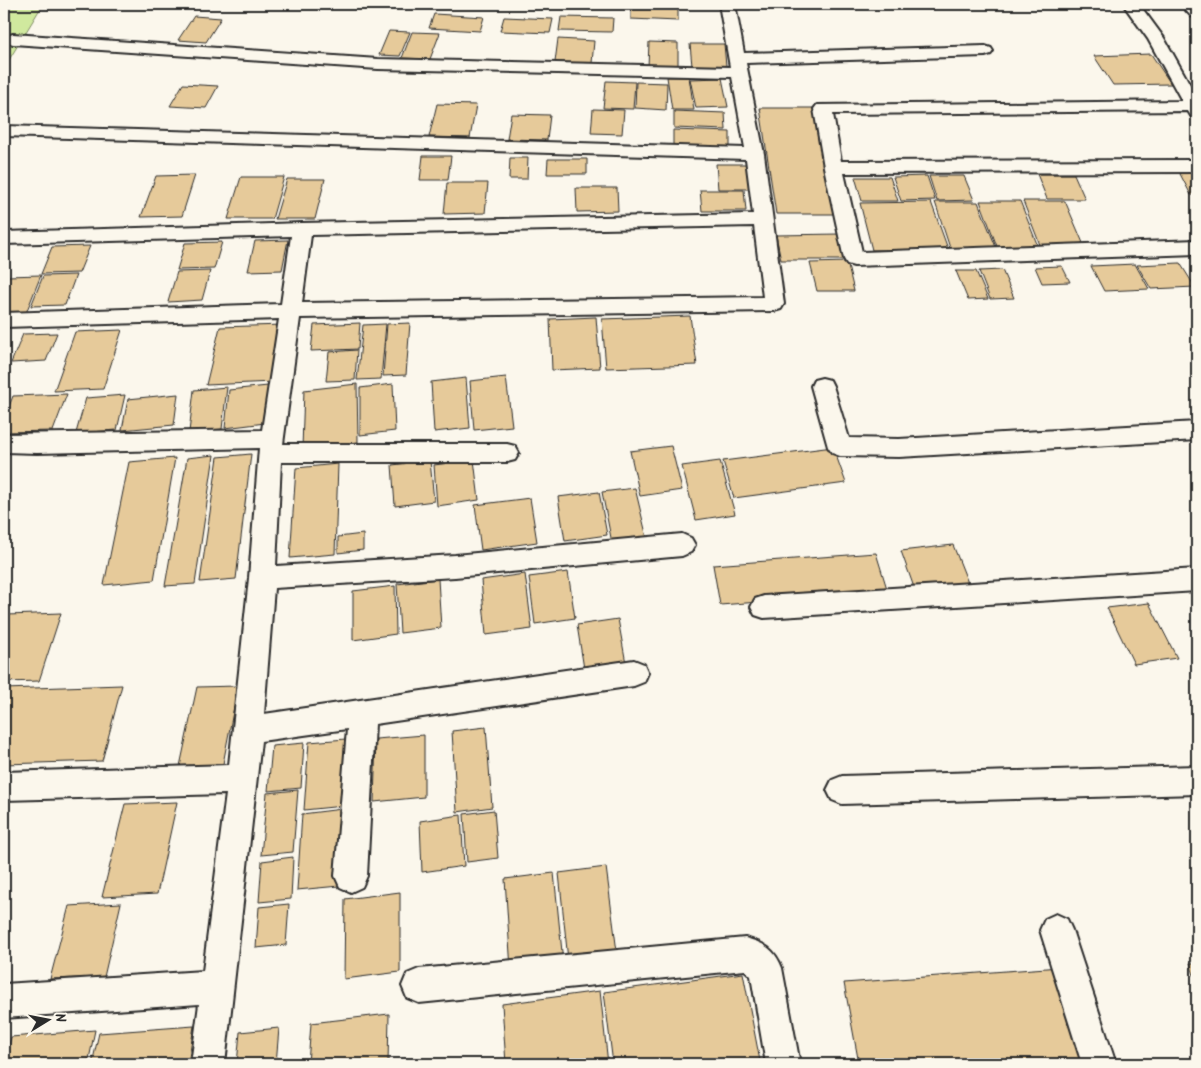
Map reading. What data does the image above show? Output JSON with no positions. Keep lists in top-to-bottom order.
{
  "north": "right"
}
